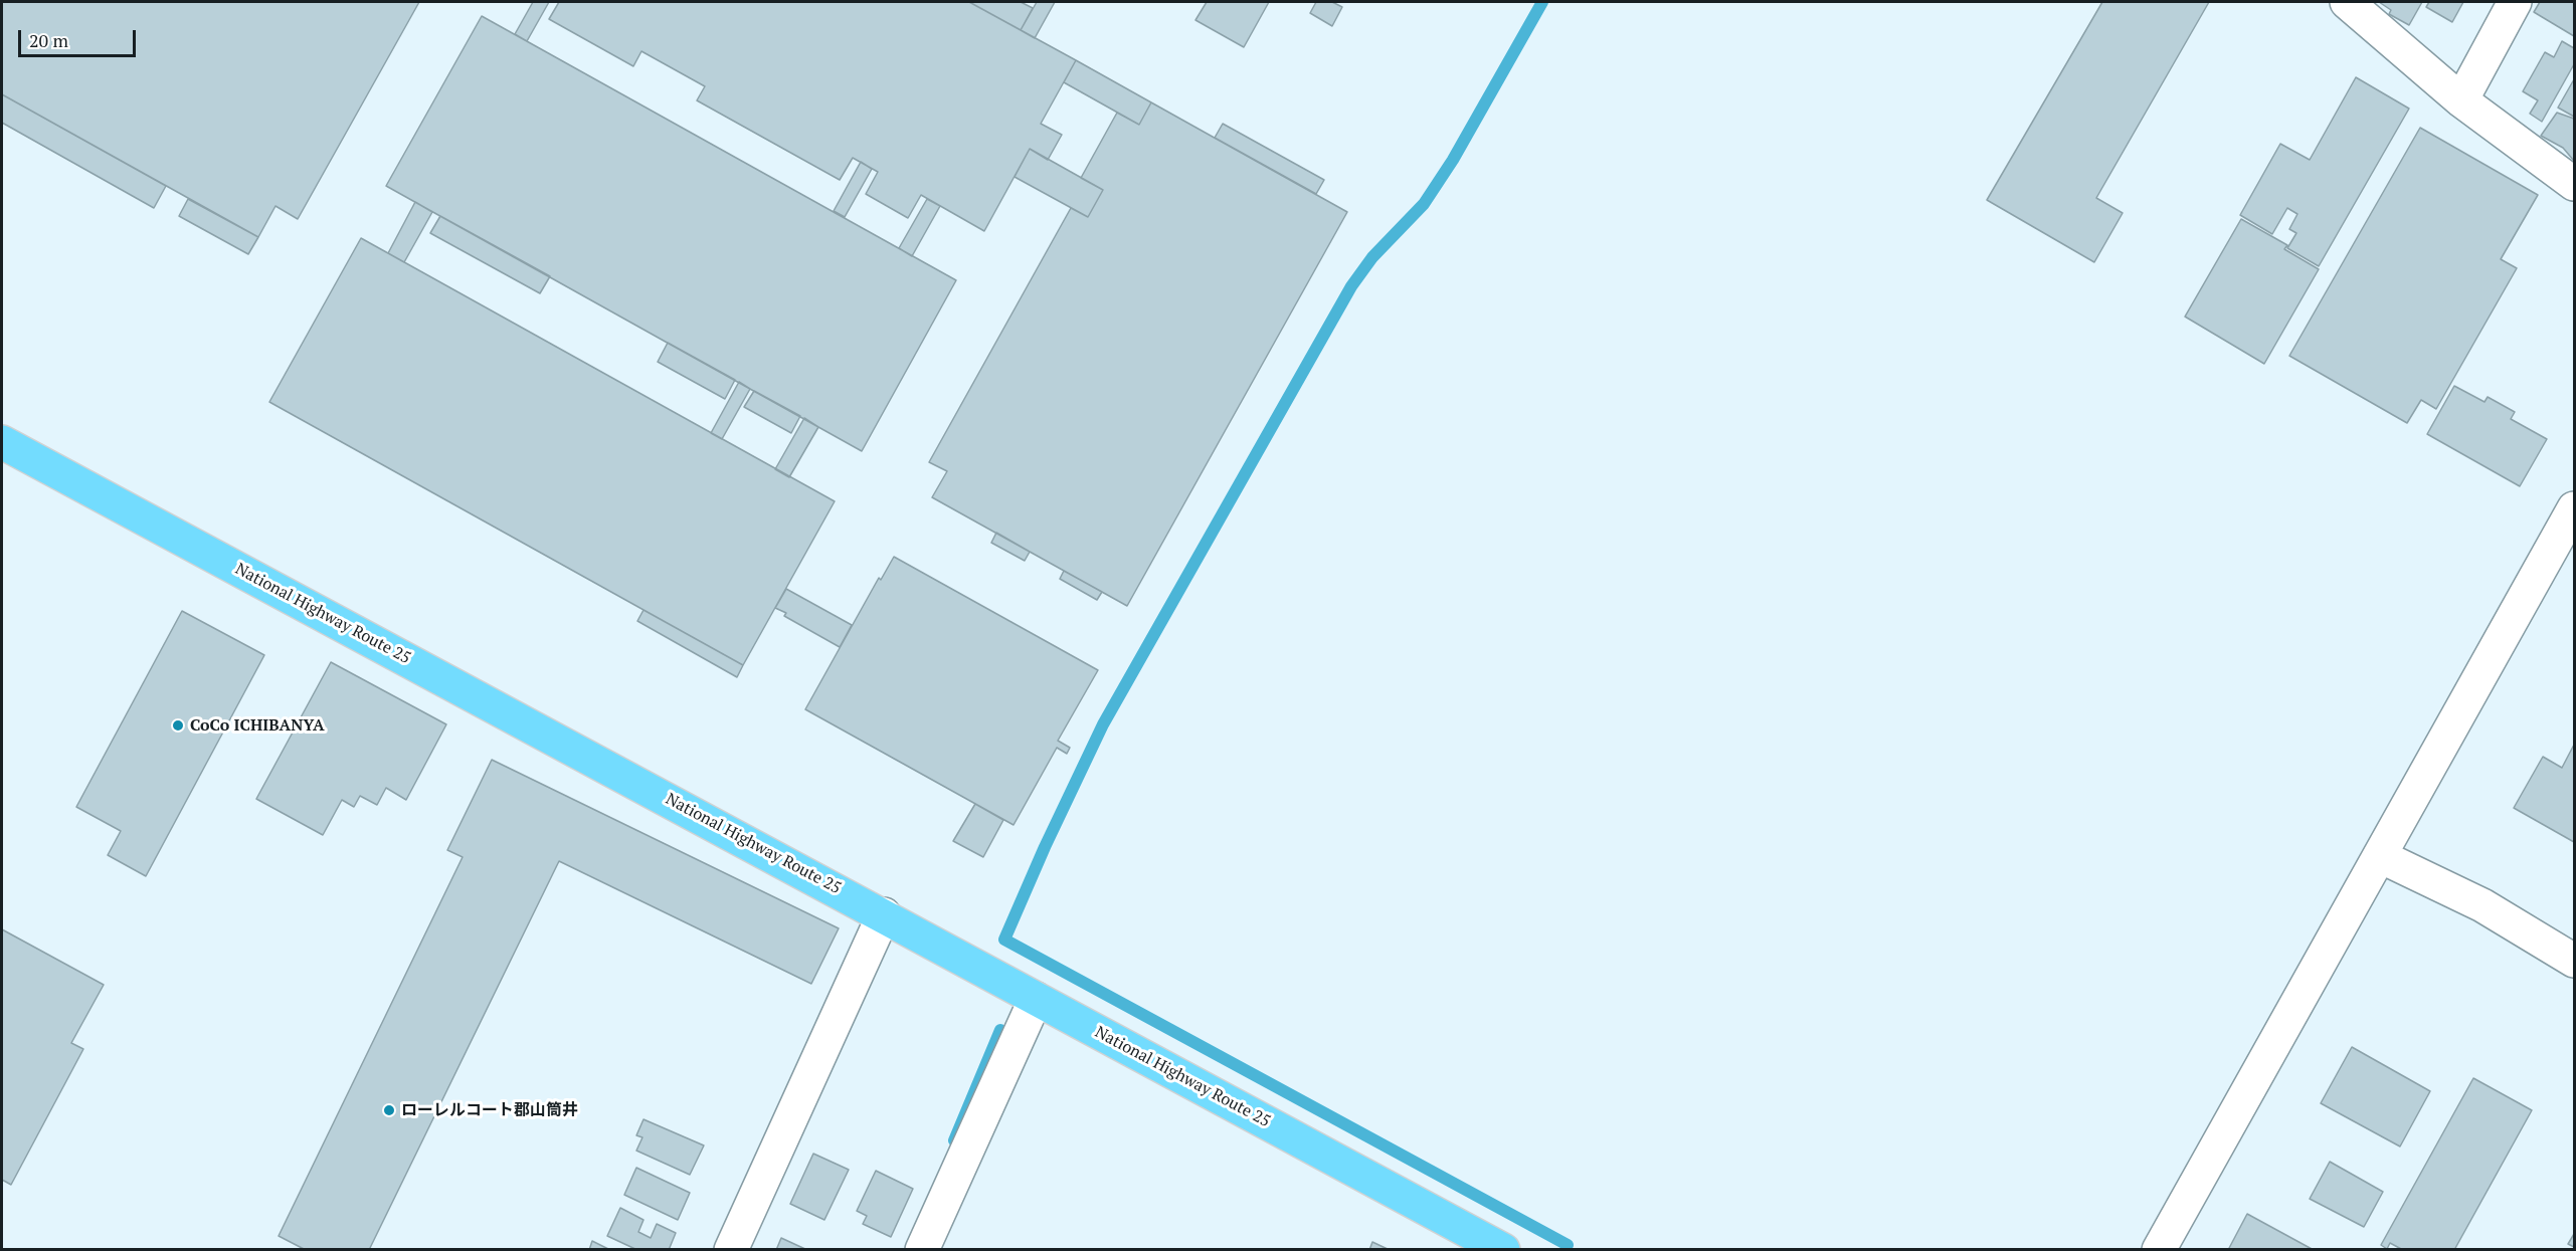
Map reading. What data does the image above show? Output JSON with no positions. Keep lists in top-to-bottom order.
{
  "streets": {
    "highway": ["National Highway Route 25"]
  },
  "places": ["CoCo ICHIBANYA", "ローレルコート郡山筒井"],
  "scale_bar": "20 m"
}
